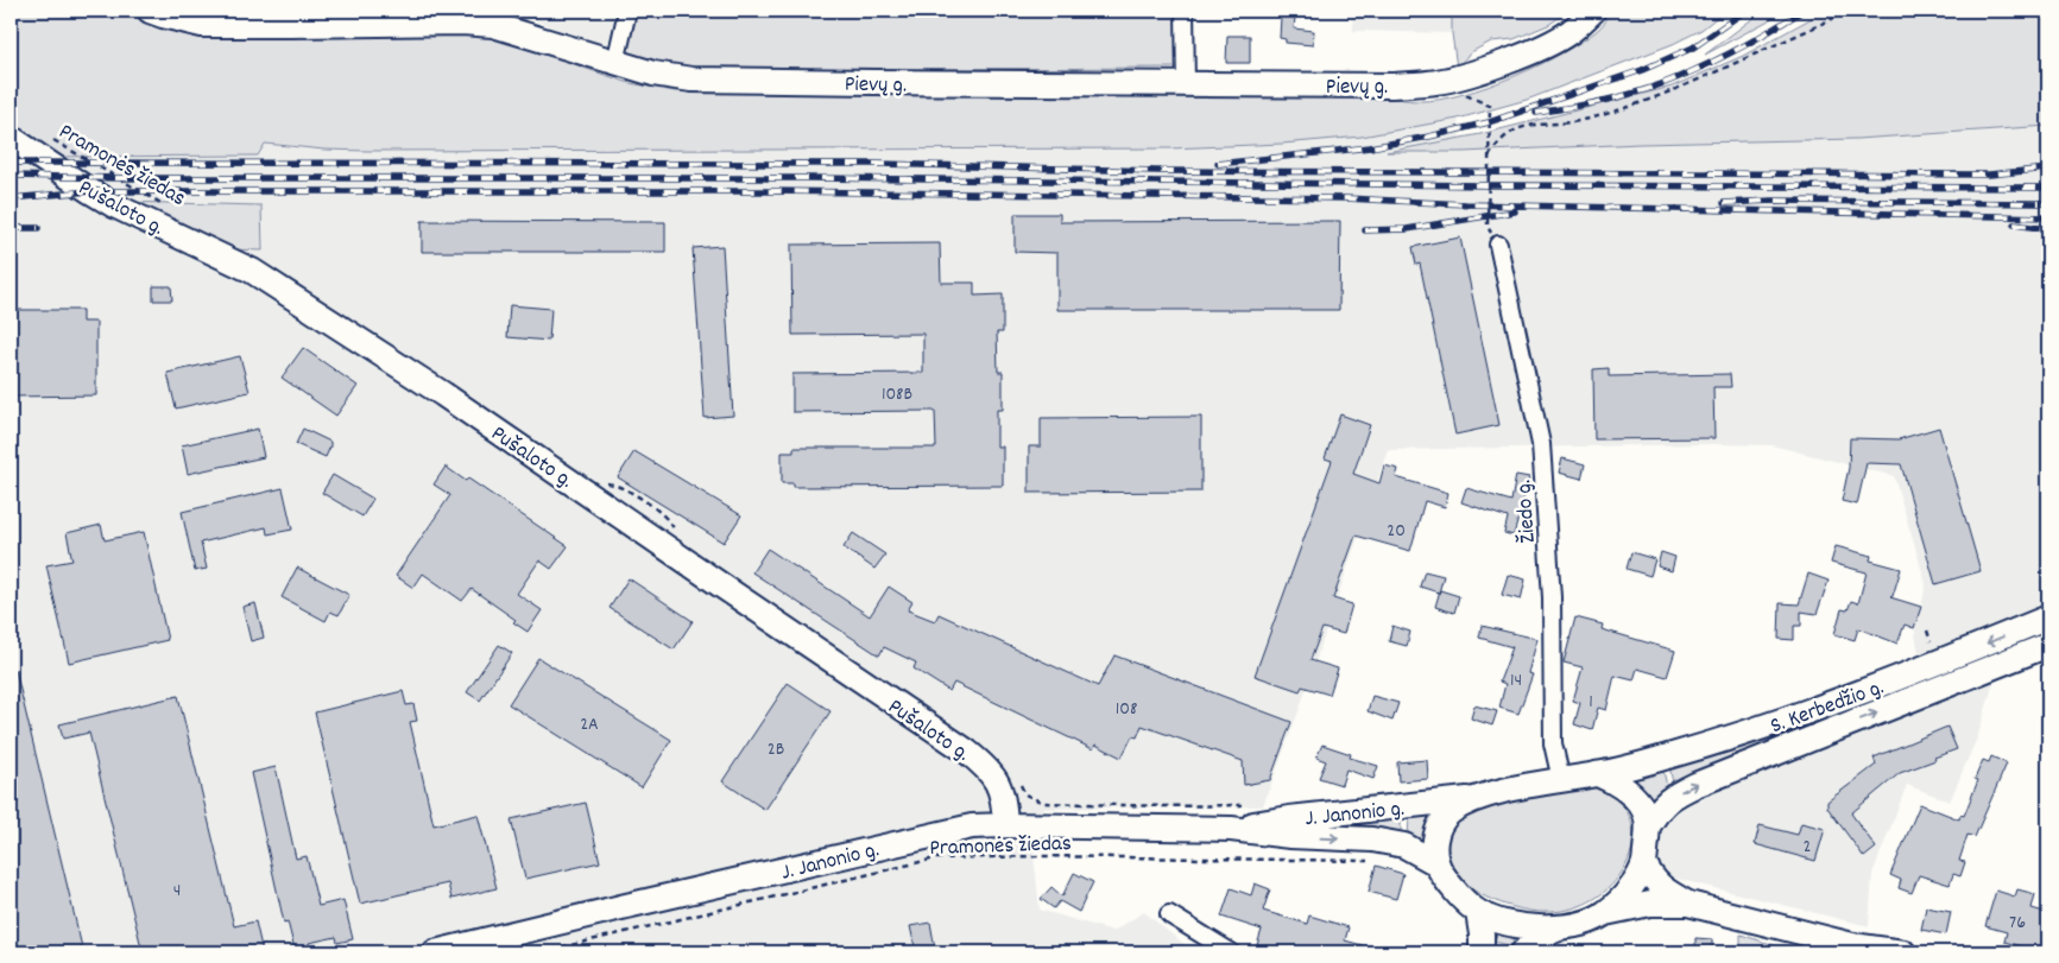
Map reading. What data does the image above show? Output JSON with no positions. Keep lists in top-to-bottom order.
{
  "streets": {
    "main road": [
      "Pievų g.",
      "Pušaloto g.",
      "S. Kerbedžio g.",
      "J. Janonio g."
    ],
    "street": ["Žiedo g."],
    "path": ["Pramonės žiedas"]
  },
  "crossings": [
    ["Pušaloto g.", "J. Janonio g."],
    ["Žiedo g.", "S. Kerbedžio g."],
    ["Žiedo g.", "J. Janonio g."],
    ["S. Kerbedžio g.", "J. Janonio g."]
  ],
  "house_numbers": [
    "108B",
    "20",
    "14",
    "1",
    "108",
    "2A",
    "2B",
    "2",
    "4",
    "76"
  ]
}
